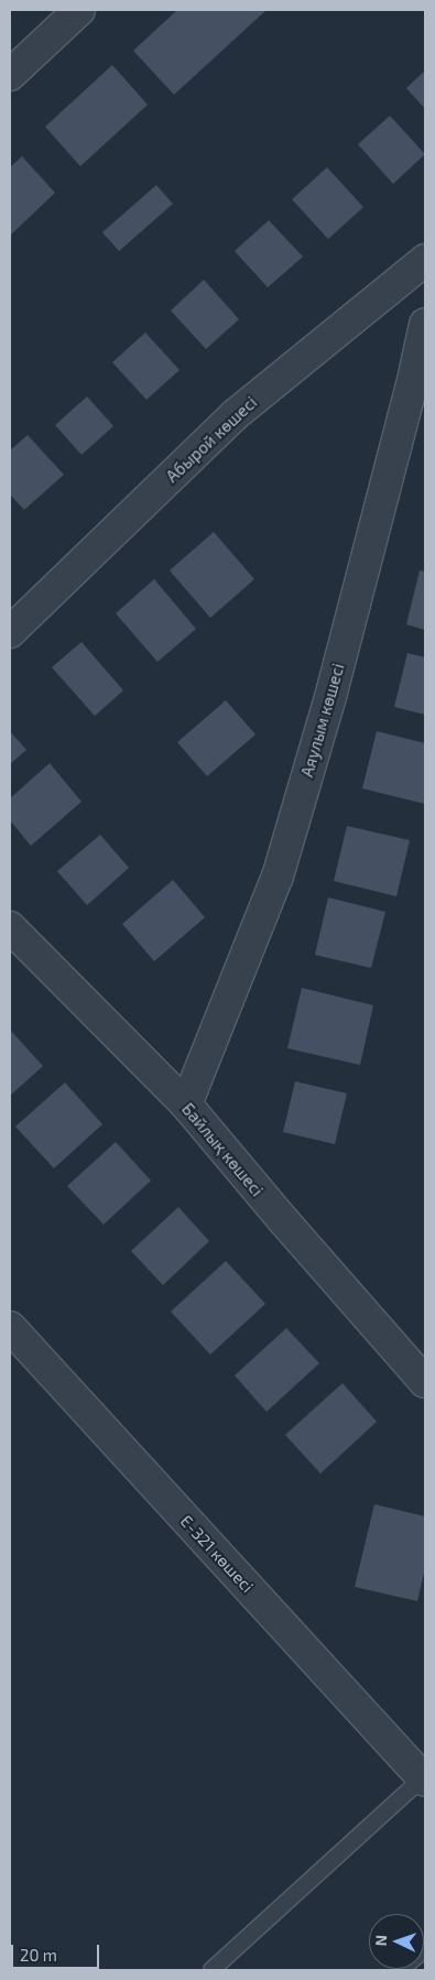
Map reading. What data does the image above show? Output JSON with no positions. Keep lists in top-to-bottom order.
{
  "streets": {
    "street": [
      "Абырой көшесі",
      "Аяулым көшесі",
      "Байлық көшесі",
      "Е-321 көшесі"
    ]
  },
  "crossings": [
    ["Аяулым көшесі", "Байлық көшесі"]
  ],
  "scale_bar": "20 m",
  "north": "left"
}
